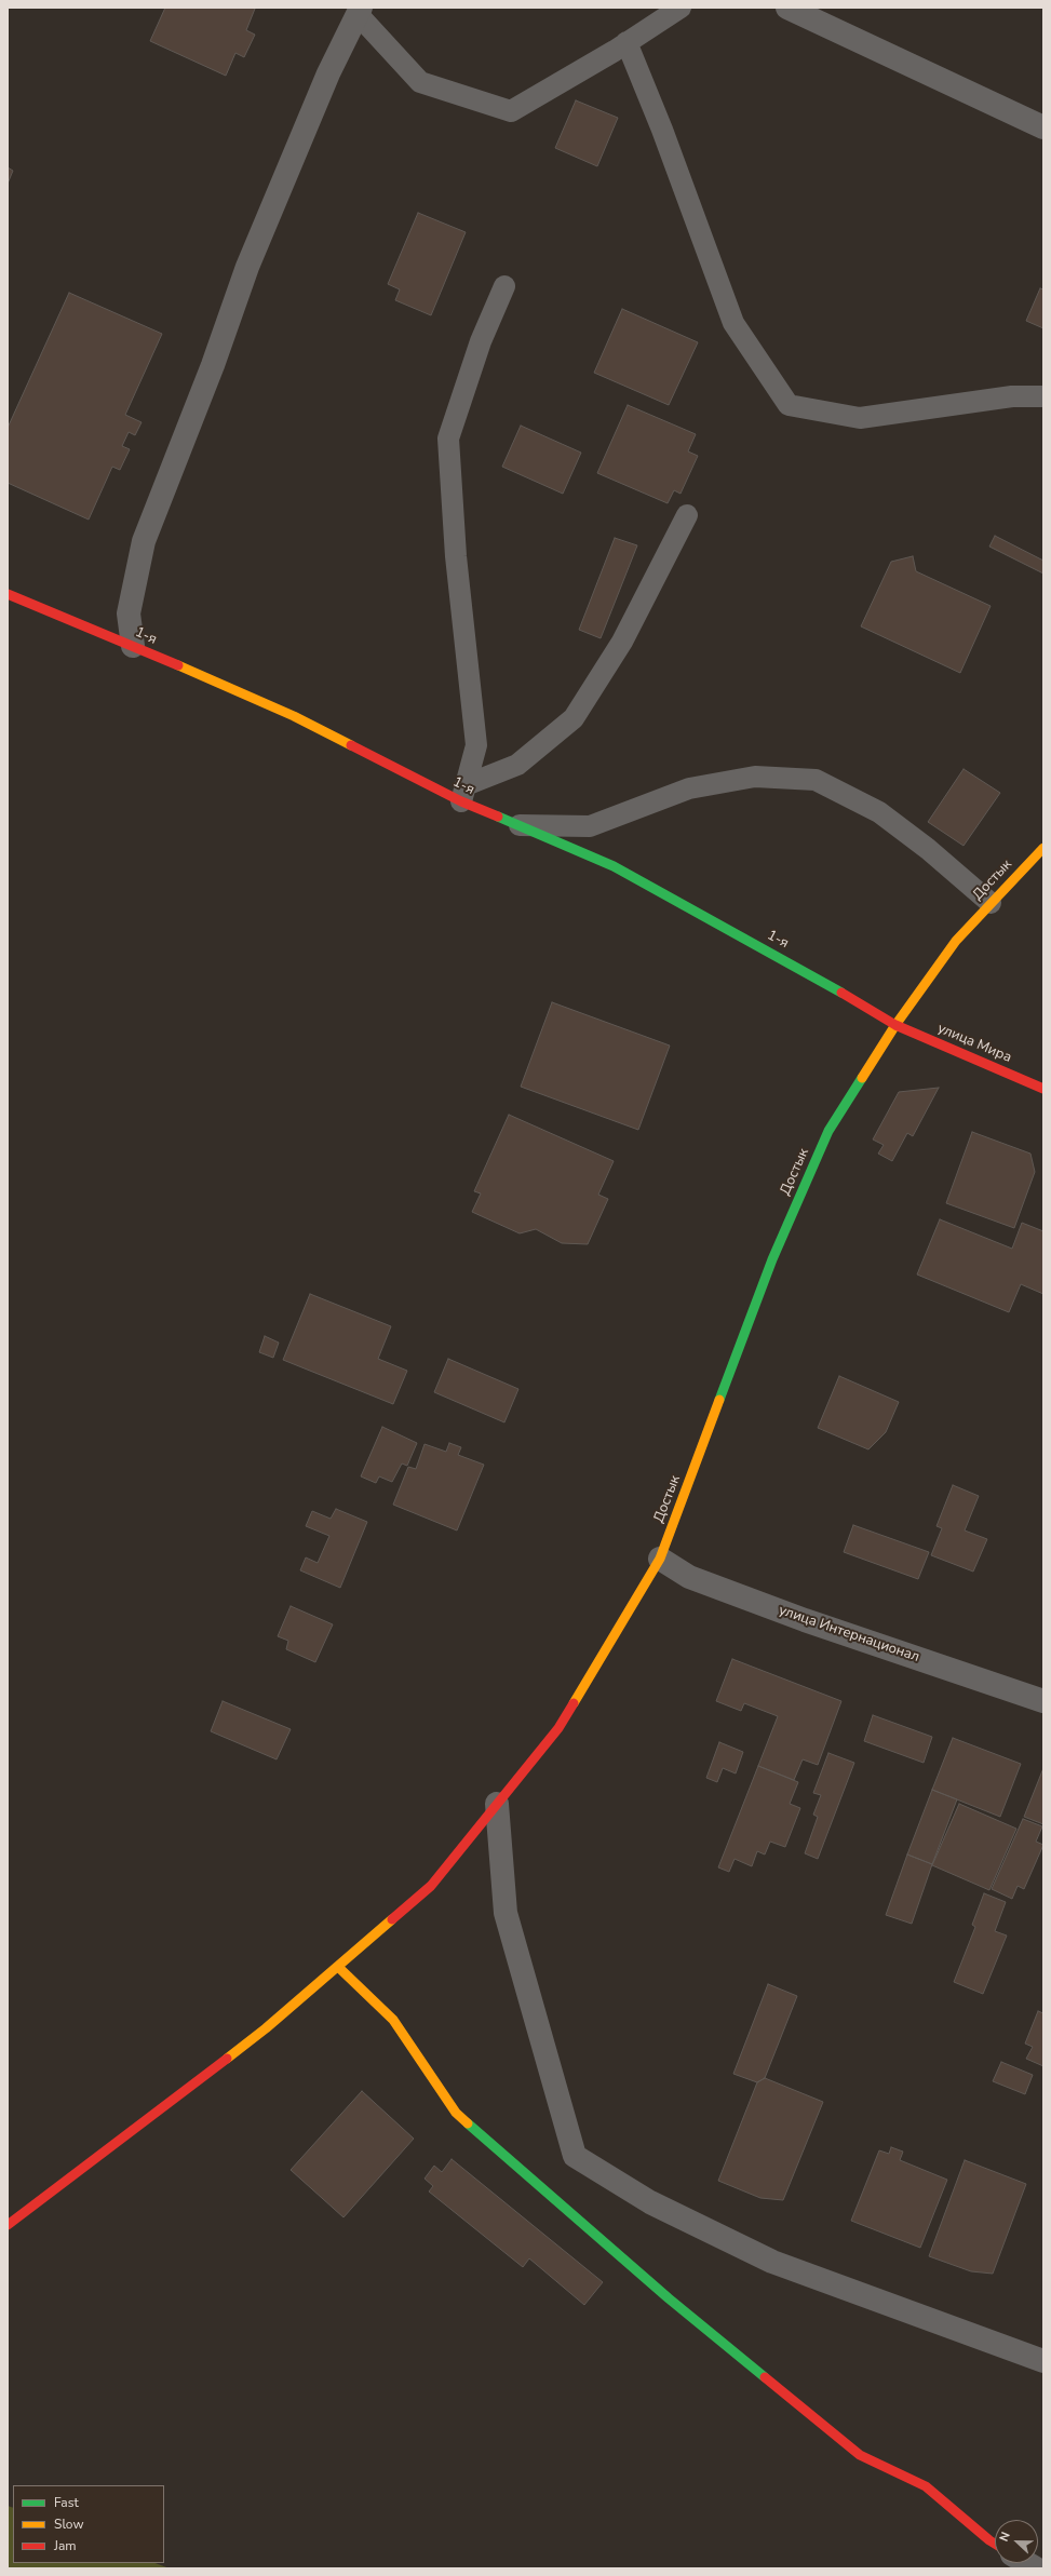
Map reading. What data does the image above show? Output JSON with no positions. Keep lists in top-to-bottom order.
{
  "streets": {
    "street": [
      "1-я",
      "Достык",
      "улица Мира",
      "улица Интернационал"
    ]
  },
  "crossings": [
    ["1-я", "Достык"],
    ["1-я", "улица Мира"],
    ["Достык", "улица Мира"],
    ["Достык", "улица Интернационал"]
  ],
  "legend": ["Fast", "Slow", "Jam"],
  "north": "left"
}
